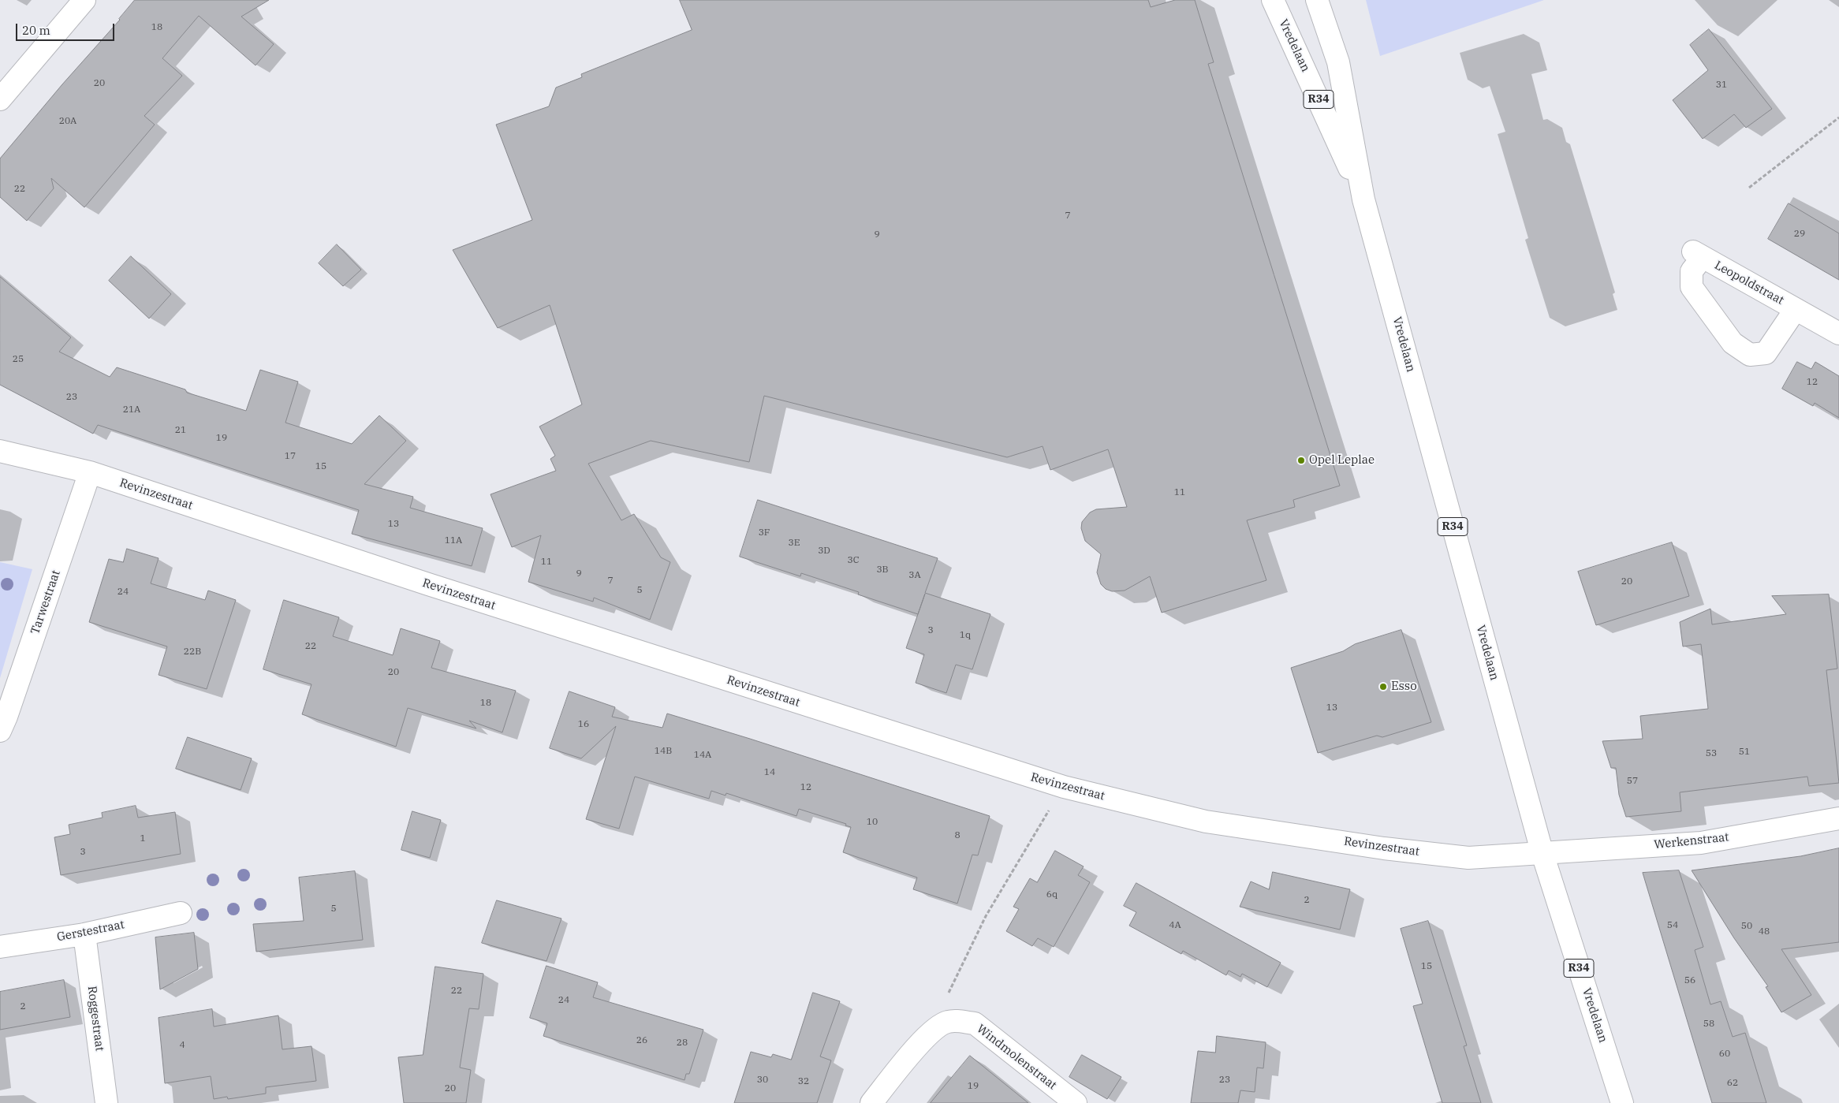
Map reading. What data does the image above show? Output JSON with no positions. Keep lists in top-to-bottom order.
{
  "streets": {
    "street": [
      "Vredelaan",
      "R34",
      "Leopoldstraat",
      "Revinzestraat",
      "Tarwestraat",
      "Werkenstraat",
      "Gerstestraat",
      "Roggestraat",
      "Windmolenstraat"
    ]
  },
  "crossings": [
    ["Vredelaan", "Revinzestraat"],
    ["Vredelaan", "Werkenstraat"],
    ["Revinzestraat", "Tarwestraat"],
    ["Revinzestraat", "Werkenstraat"],
    ["Gerstestraat", "Roggestraat"]
  ],
  "places": ["Opel Leplae", "Esso"],
  "house_numbers": [
    "18",
    "20",
    "31",
    "20A",
    "22",
    "7",
    "29",
    "9",
    "25",
    "12",
    "23",
    "21A",
    "21",
    "19",
    "17",
    "15",
    "11",
    "13",
    "3F",
    "11A",
    "3E",
    "3D",
    "3C",
    "11",
    "3B",
    "9",
    "3A",
    "7",
    "20",
    "5",
    "24",
    "3",
    "1q",
    "22",
    "22B",
    "20",
    "18",
    "13",
    "16",
    "14B",
    "51",
    "53",
    "14A",
    "14",
    "57",
    "12",
    "10",
    "8",
    "1",
    "3",
    "6q",
    "2",
    "5",
    "4A",
    "54",
    "50",
    "48",
    "15",
    "56",
    "22",
    "24",
    "2",
    "58",
    "26",
    "28",
    "4",
    "60",
    "30",
    "23",
    "32",
    "62",
    "19",
    "20"
  ],
  "scale_bar": "20 m"
}
